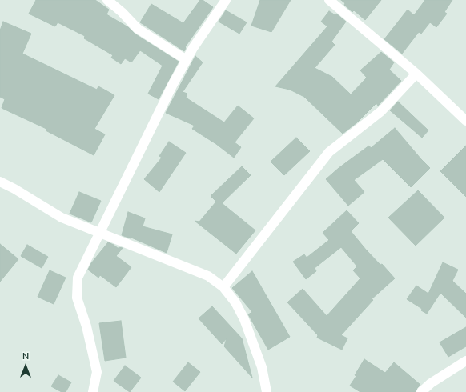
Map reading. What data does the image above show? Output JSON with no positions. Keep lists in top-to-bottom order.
{
  "north": "top"
}
